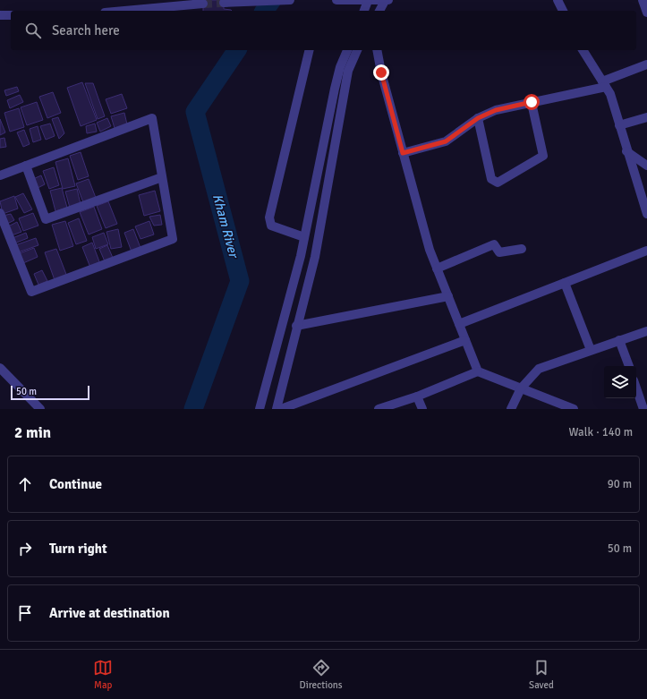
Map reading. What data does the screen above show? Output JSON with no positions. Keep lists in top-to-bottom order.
{
  "water": ["Kham River"],
  "scale_bar": "50 m",
  "page": {
    "search": "Search here",
    "scale": "50 m",
    "heading": ["2 min", "Walk · 140 m"],
    "list": [
      ["Continue", "90 m"],
      ["Turn right", "50 m"],
      "Arrive at destination"
    ],
    "nav": ["Map", "Directions", "Saved"]
  }
}
